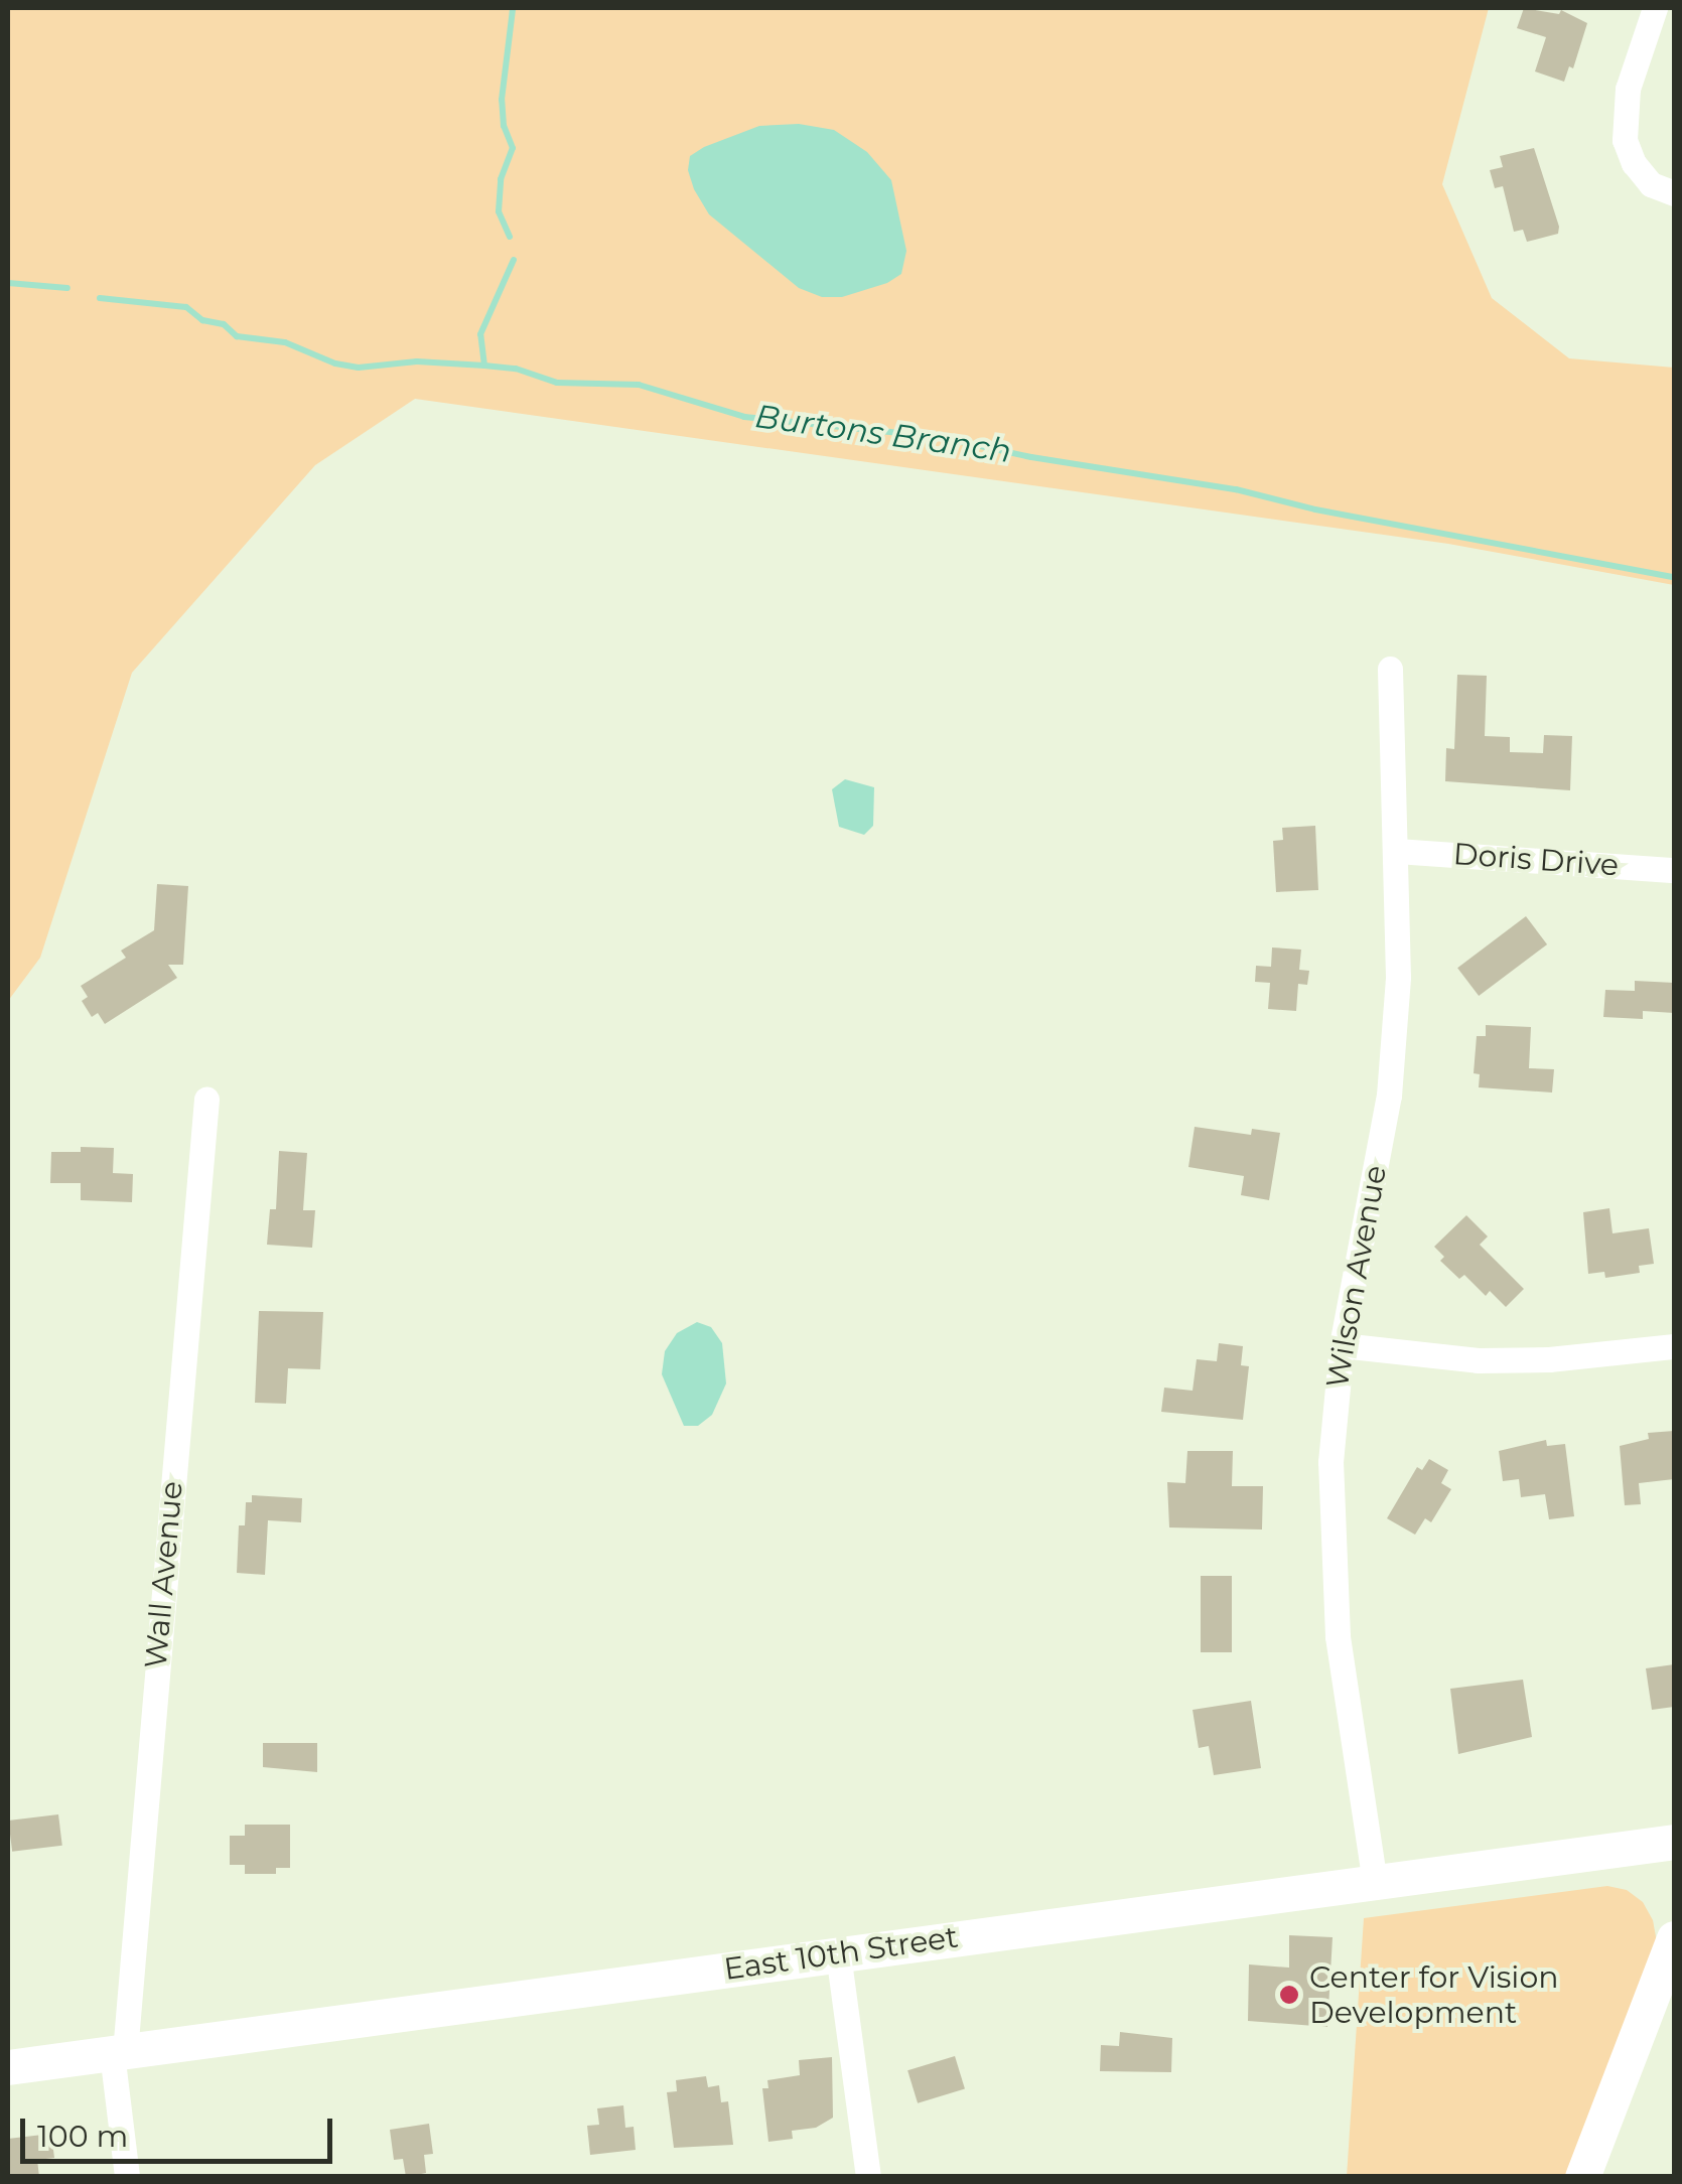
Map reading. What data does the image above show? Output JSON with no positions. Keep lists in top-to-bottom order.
{
  "streets": {
    "main road": ["East 10th Street"],
    "street": ["Doris Drive", "Wilson Avenue", "Wall Avenue"]
  },
  "crossings": [
    ["Doris Drive", "Wilson Avenue"],
    ["Wilson Avenue", "East 10th Street"],
    ["Wall Avenue", "East 10th Street"]
  ],
  "water": ["Burtons Branch"],
  "places": ["Center for Vision Development"],
  "scale_bar": "100 m"
}
